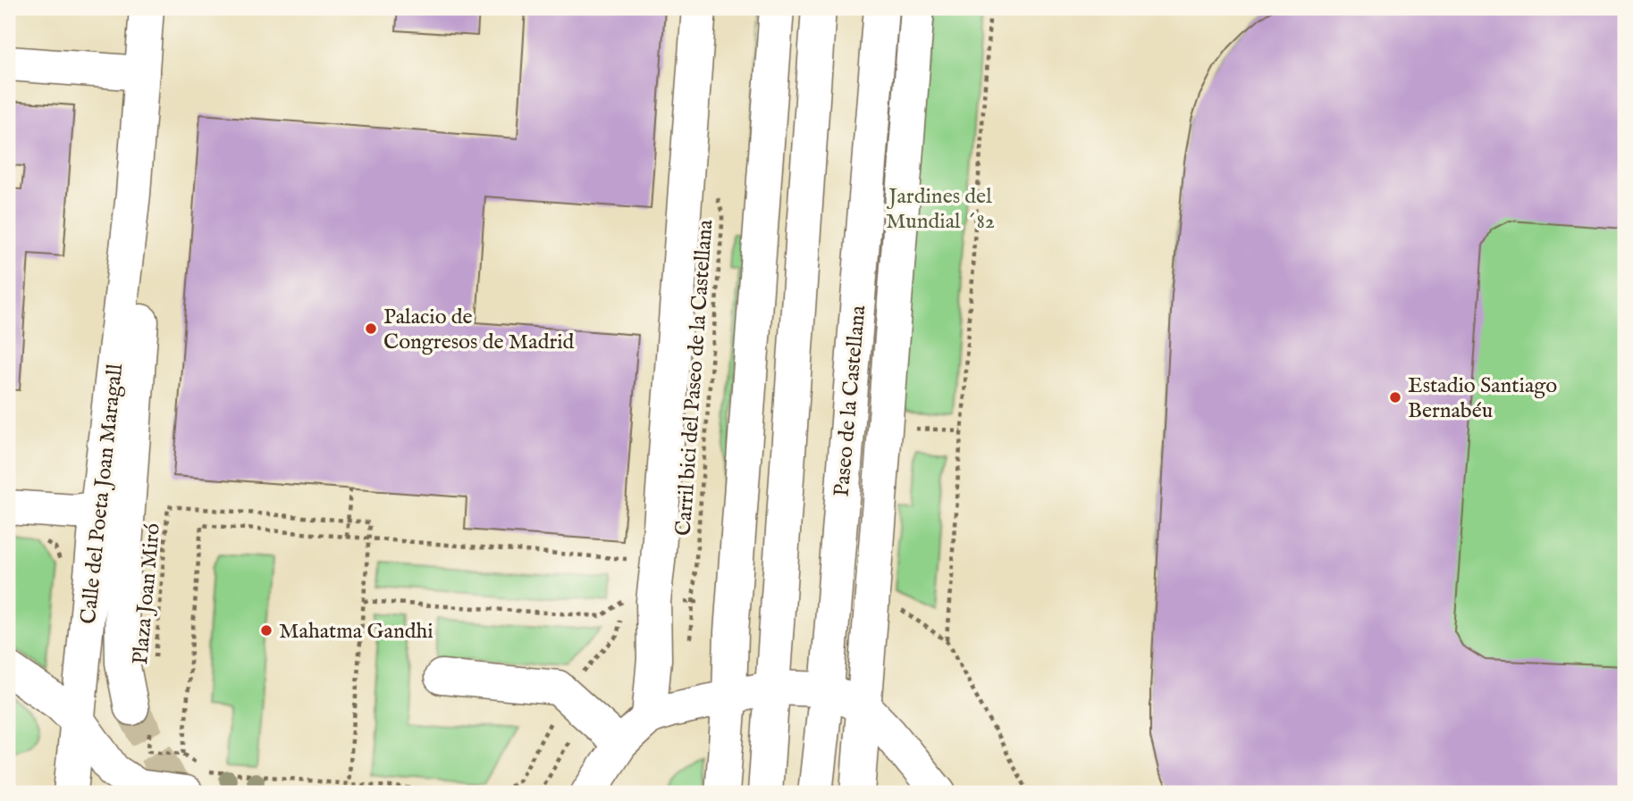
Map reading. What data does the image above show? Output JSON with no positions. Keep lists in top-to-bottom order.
{
  "streets": {
    "main road": ["Paseo de la Castellana", "Calle del Poeta Joan Maragall"],
    "path": ["Carril bici del Paseo de la Castellana", "Plaza Joan Miró"]
  },
  "parks": ["Jardines del Mundial ´82"],
  "places": ["Palacio de Congresos de Madrid", "Estadio Santiago Bernabéu", "Mahatma Gandhi"]
}
